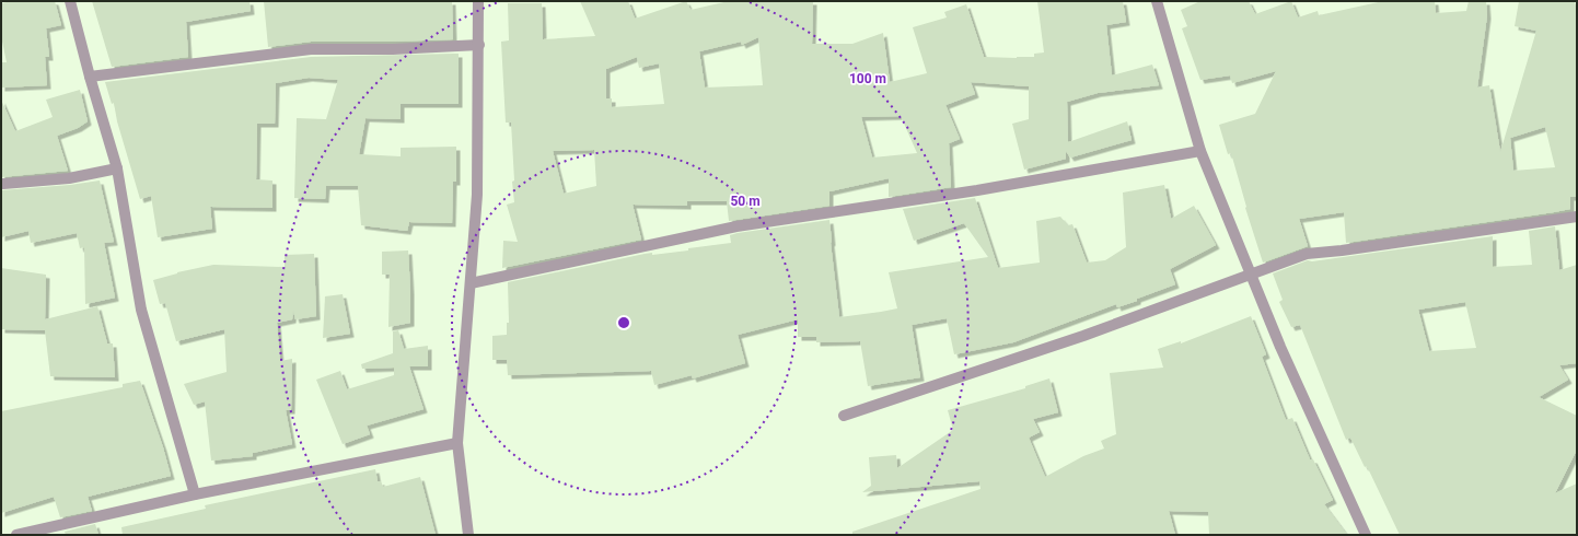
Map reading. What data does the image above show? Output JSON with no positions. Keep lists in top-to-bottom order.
{
  "rings": ["100 m", "50 m"]
}
